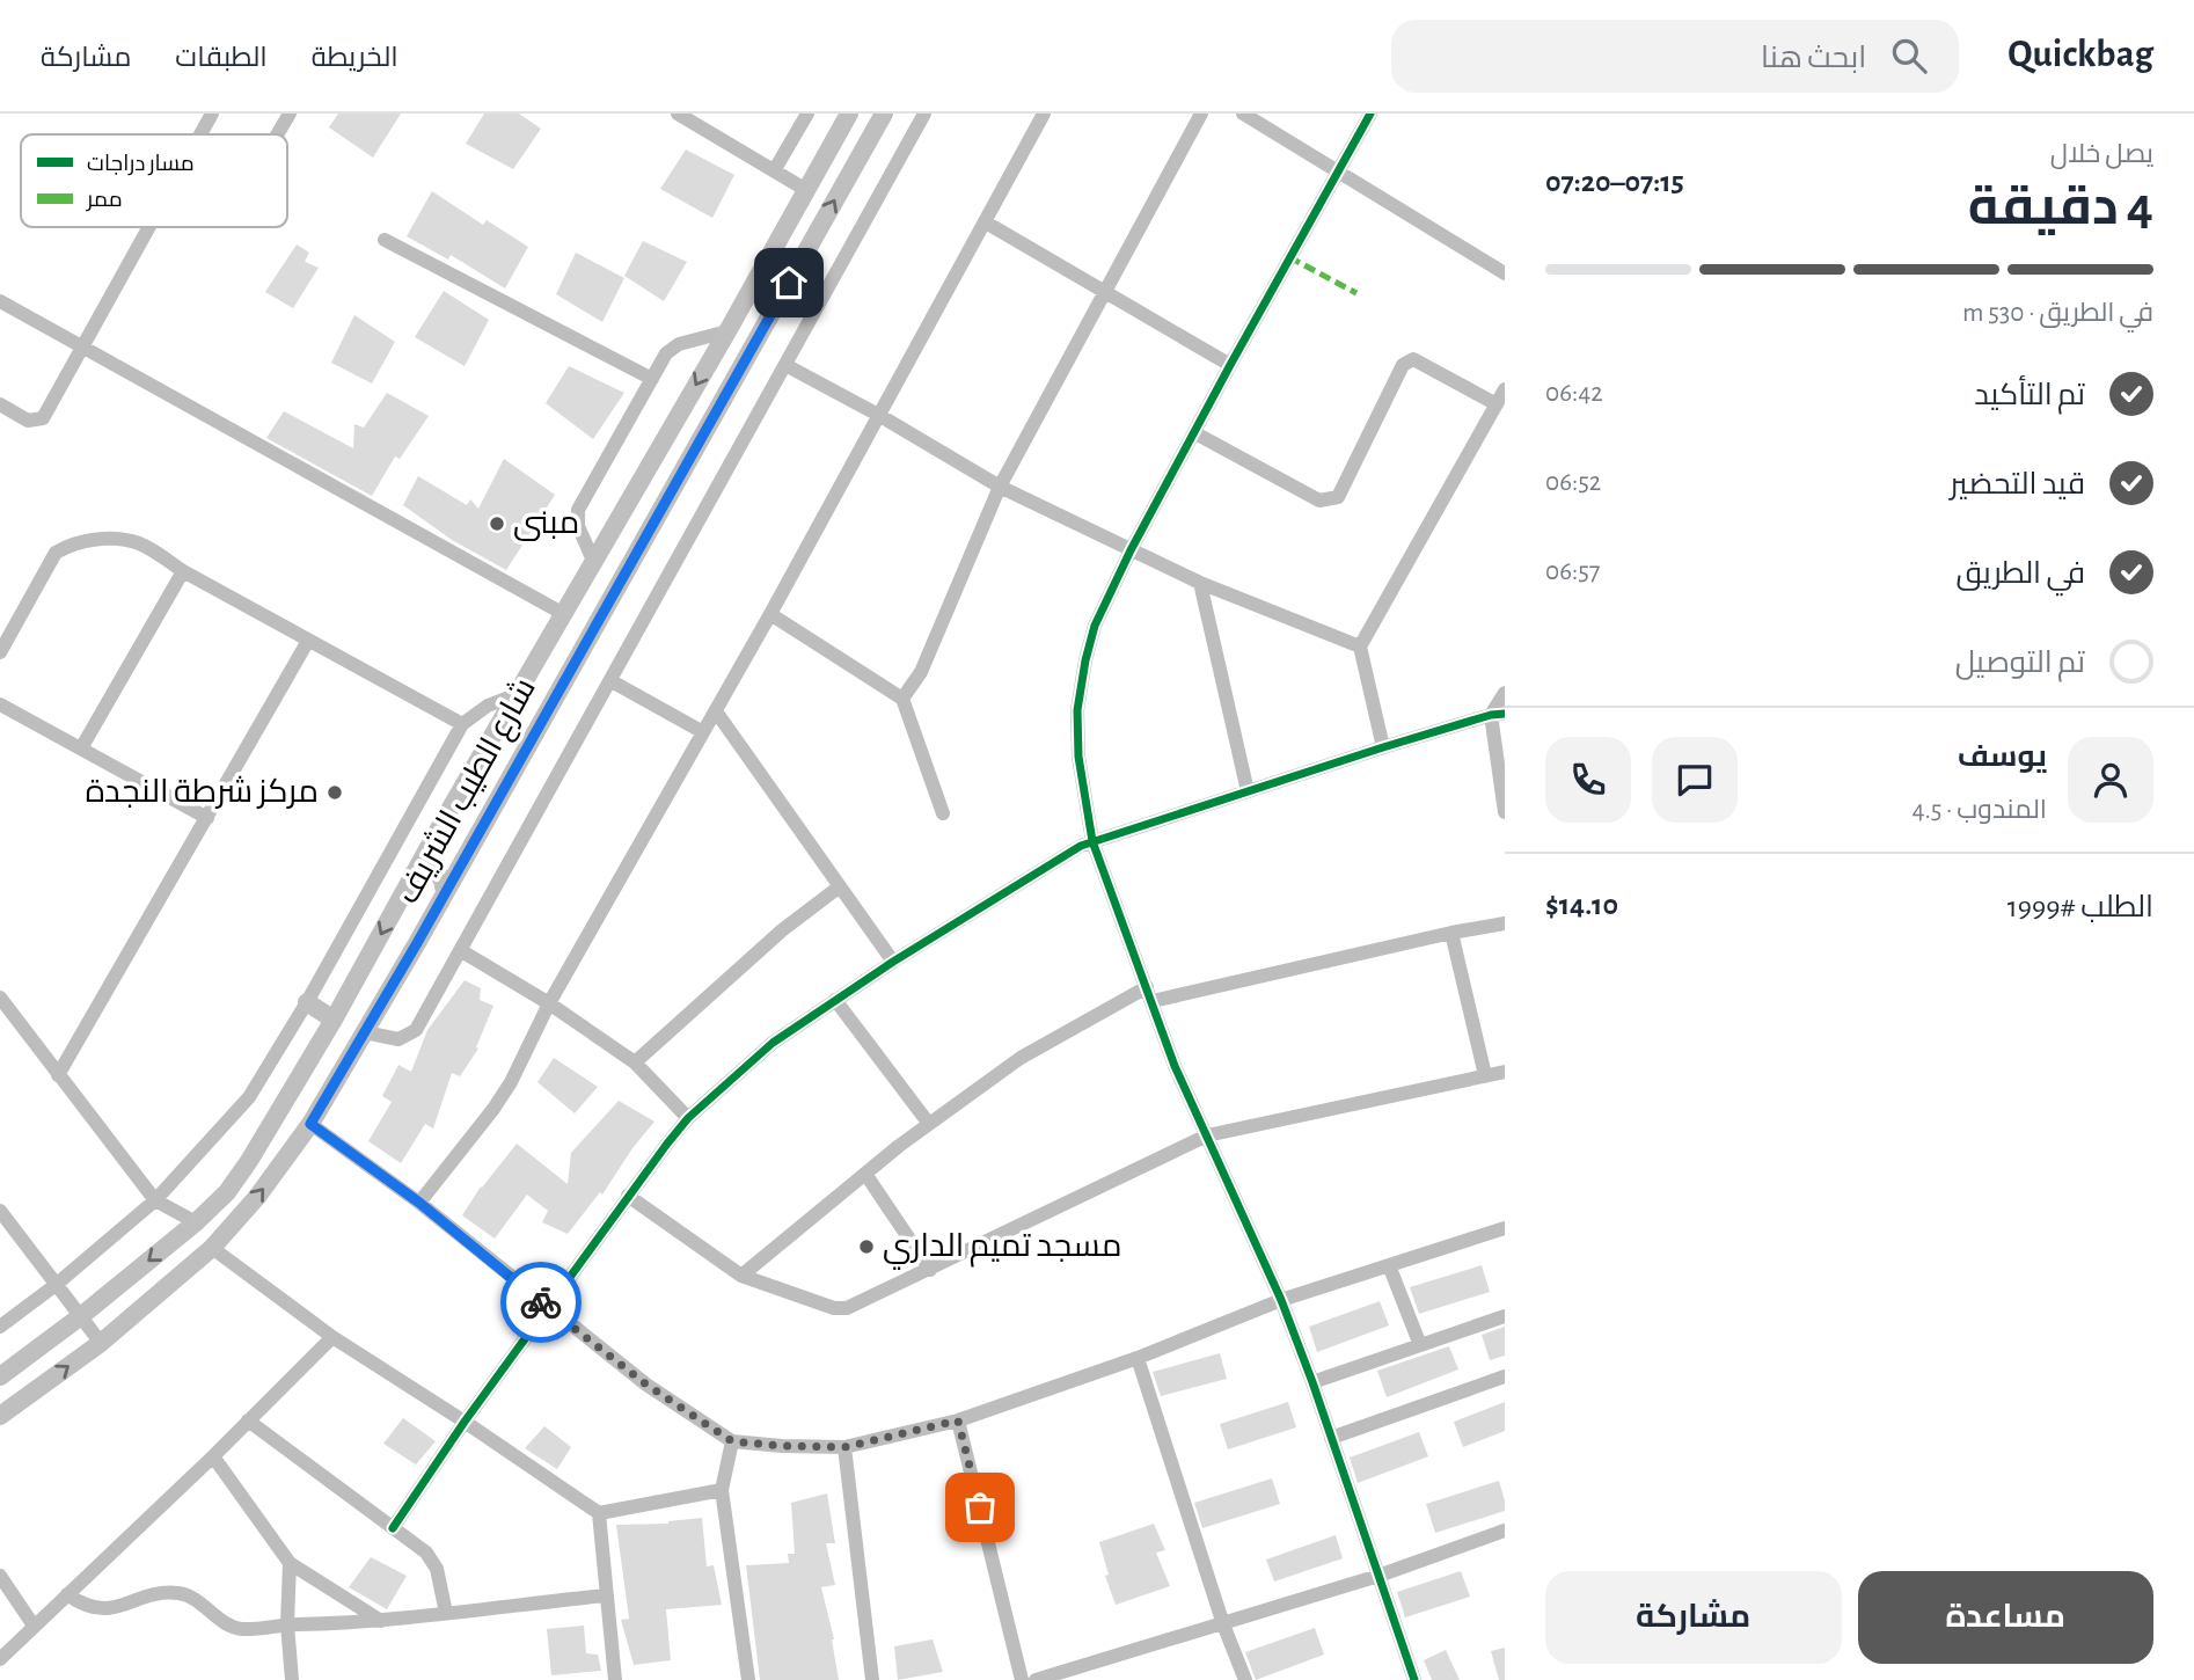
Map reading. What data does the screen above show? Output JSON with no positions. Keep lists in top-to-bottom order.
{
  "streets": {
    "main road": ["شارع الطيب الشريف"]
  },
  "places": ["مبنى", "مركز شرطة النجدة", "مسجد تميم الداري"],
  "legend": ["مسار دراجات", "ممر"],
  "page": {
    "header": "Quickbag",
    "search": "ابحث هنا",
    "nav": ["الخريطة", "الطبقات", "مشاركة"],
    "heading": ["4 دقيقة", "يصل خلال", "07:15–07:20"],
    "panel": [
      "يوسف",
      "المندوب · 4.5",
      "الطلب #1999",
      "$14.10"
    ],
    "bar": "في الطريق · 530 m",
    "list": [
      ["تم التأكيد", "06:42"],
      ["قيد التحضير", "06:52"],
      ["في الطريق", "06:57"],
      "تم التوصيل"
    ],
    "buttons": ["مساعدة", "مشاركة"]
  }
}
